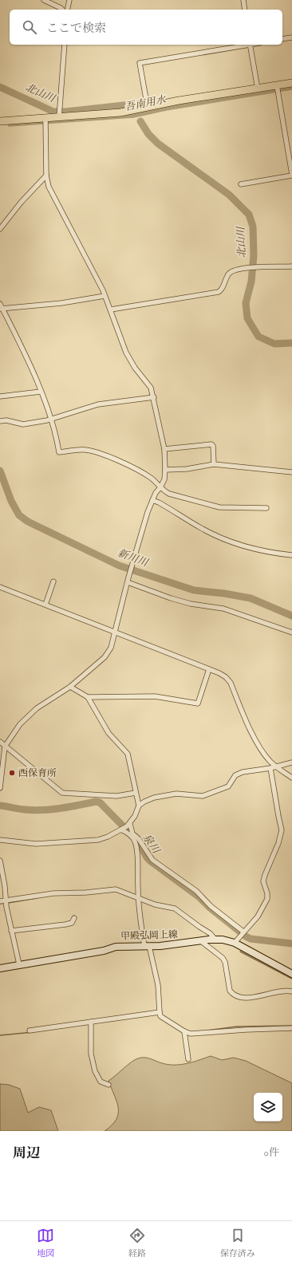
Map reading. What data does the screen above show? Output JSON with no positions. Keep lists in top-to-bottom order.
{
  "streets": {
    "main road": ["甲殿弘岡上線"]
  },
  "water": [
    "北山川",
    "吾南用水",
    "新川川",
    "泉川"
  ],
  "places": ["西保育所"],
  "page": {
    "search": "ここで検索",
    "heading": ["周辺", "0件"],
    "nav": ["地図", "経路", "保存済み"]
  }
}
